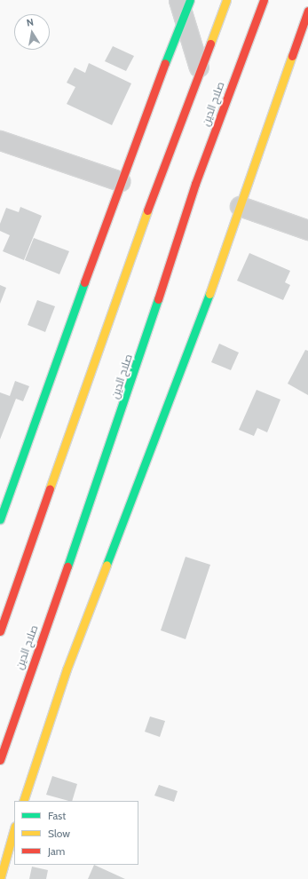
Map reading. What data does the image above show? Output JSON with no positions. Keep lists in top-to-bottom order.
{
  "streets": {
    "main road": ["صلاح الدين"]
  },
  "legend": ["Fast", "Slow", "Jam"],
  "north": "top"
}
